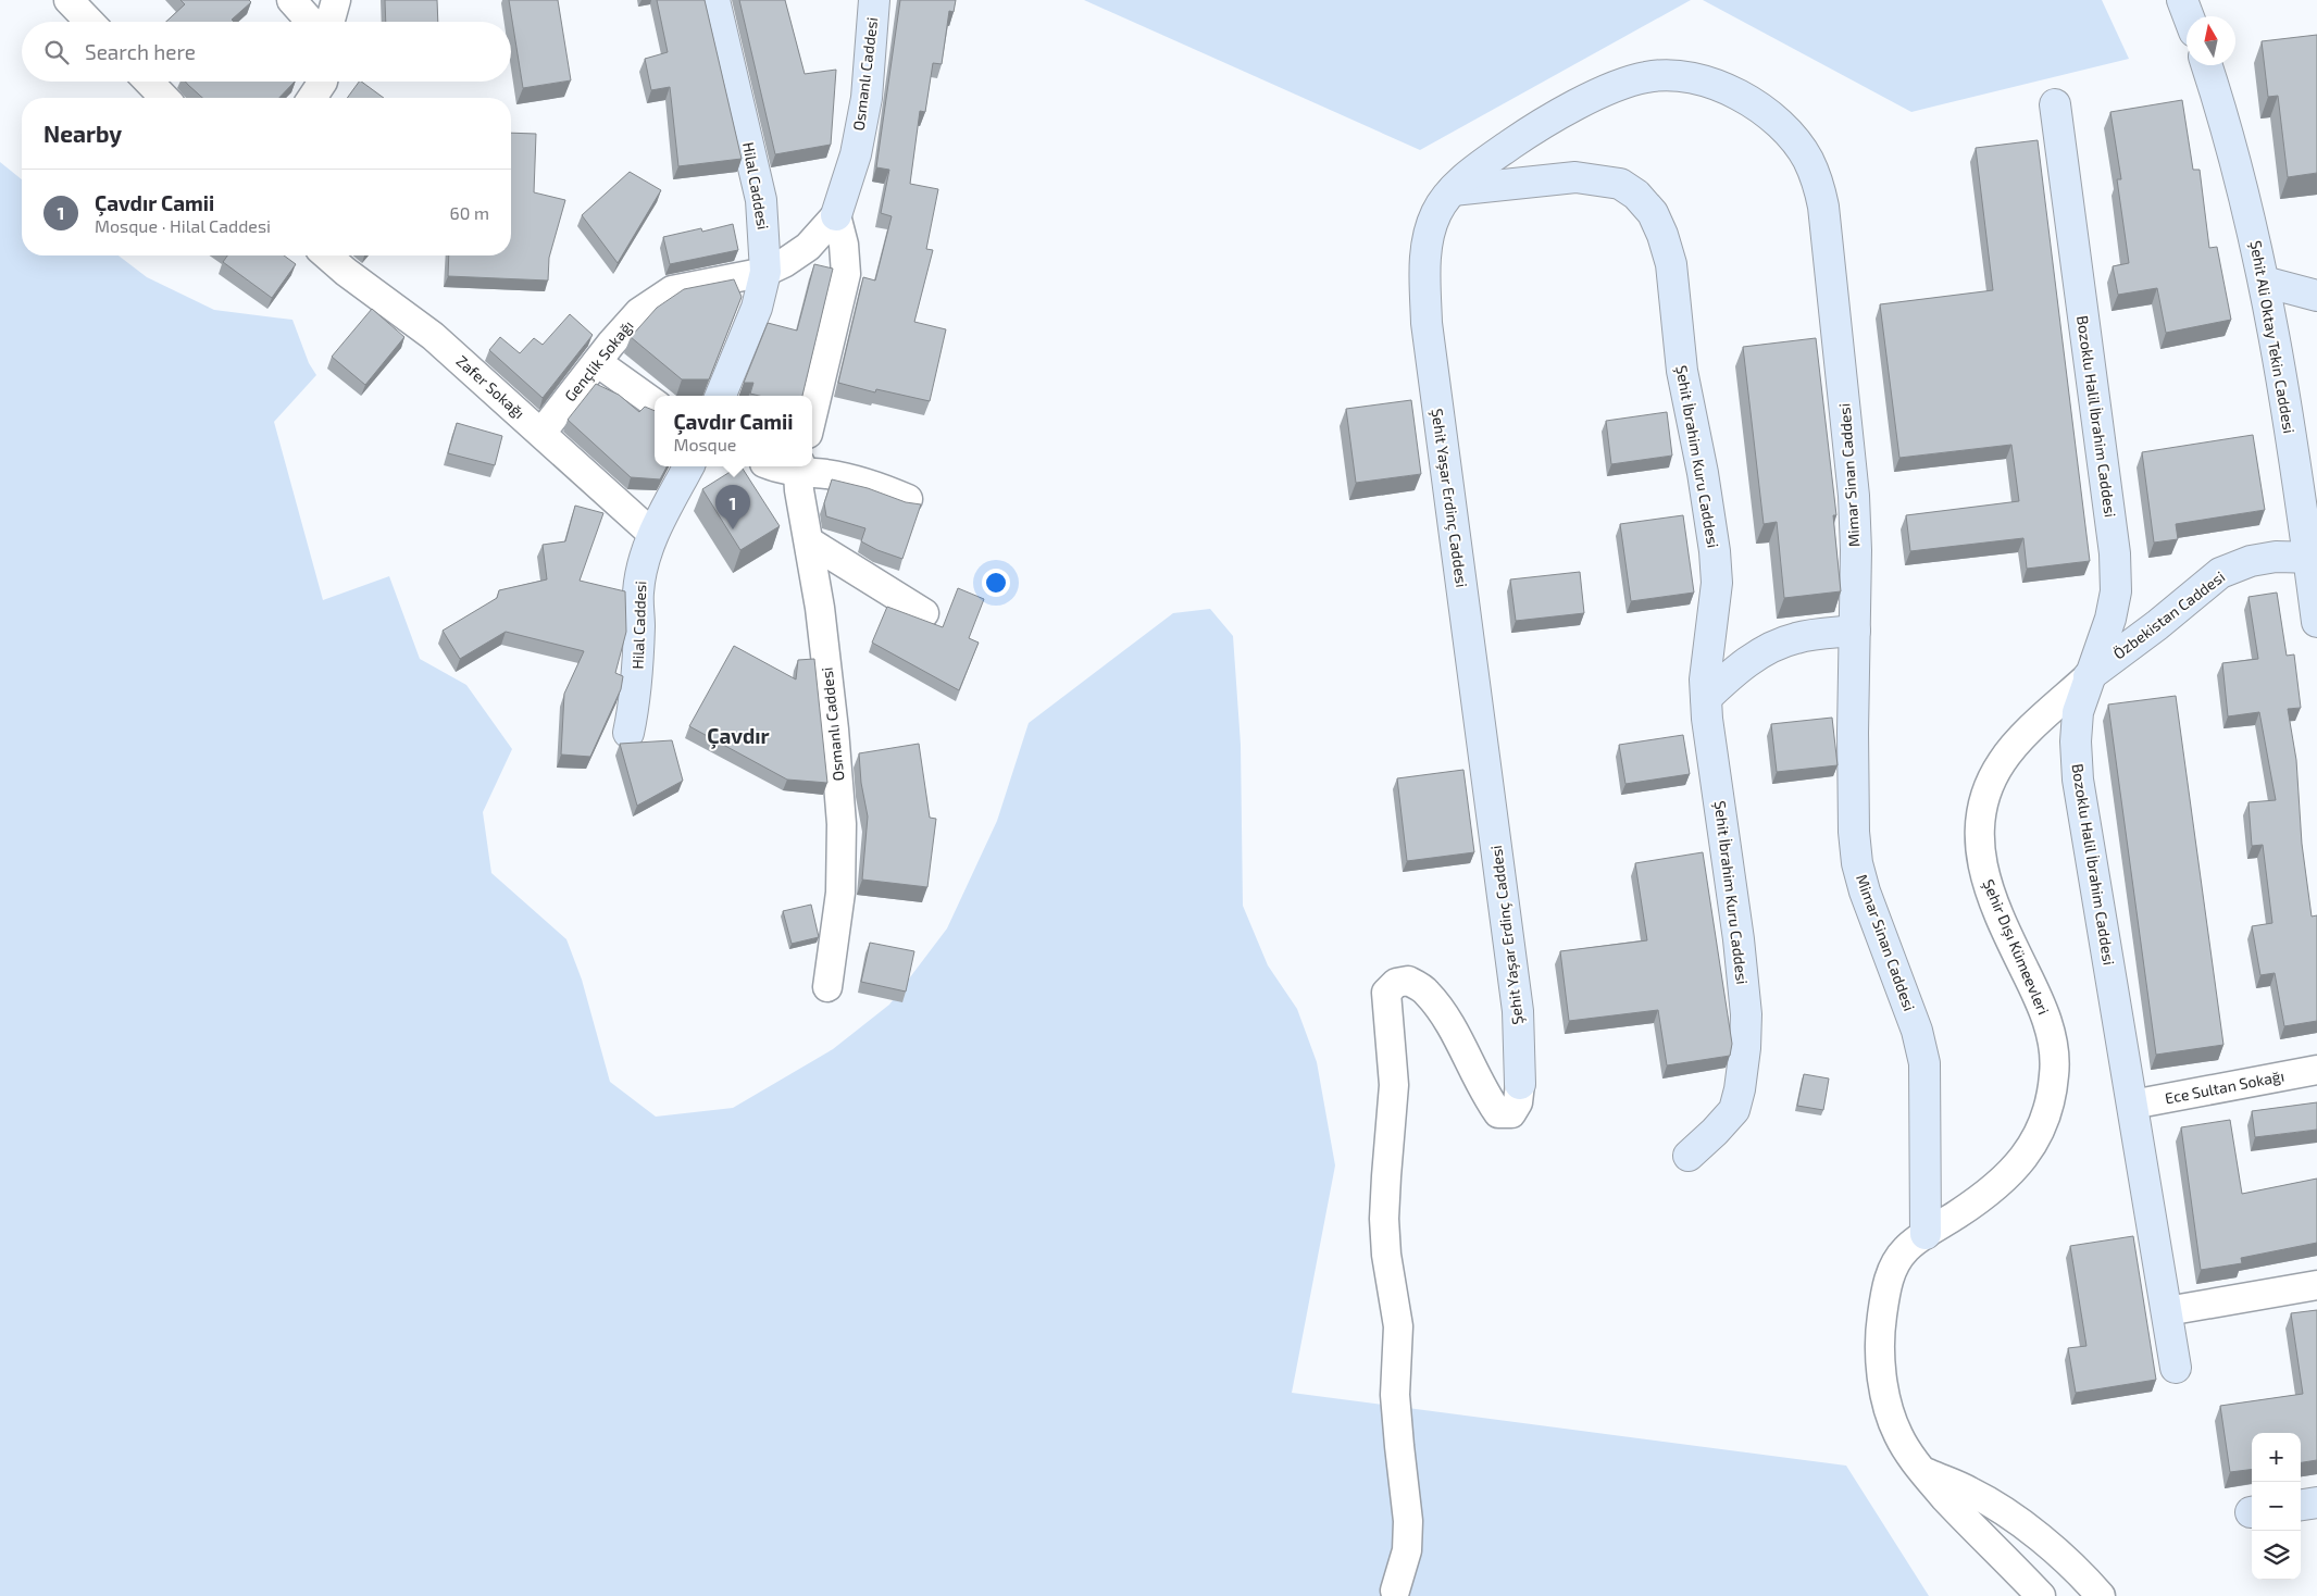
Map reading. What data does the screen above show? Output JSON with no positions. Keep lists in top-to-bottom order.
{
  "streets": {
    "street": [
      "Osmanlı Caddesi",
      "Hilal Caddesi",
      "Şehit Ali Oktay Tekin Caddesi",
      "Gençlik Sokağı",
      "Zafer Sokağı",
      "Bozoklu Halil İbrahim Caddesi",
      "Şehit İbrahim Kuru Caddesi",
      "Mimar Sinan Caddesi",
      "Şehit Yaşar Erdinç Caddesi",
      "Özbekistan Caddesi",
      "Şehir Dışı Kümeevleri",
      "Ece Sultan Sokağı"
    ]
  },
  "crossings": [
    ["Osmanlı Caddesi", "Gençlik Sokağı"],
    ["Hilal Caddesi", "Gençlik Sokağı"],
    ["Hilal Caddesi", "Zafer Sokağı"],
    ["Şehit Ali Oktay Tekin Caddesi", "Özbekistan Caddesi"],
    ["Gençlik Sokağı", "Zafer Sokağı"],
    ["Bozoklu Halil İbrahim Caddesi", "Özbekistan Caddesi"],
    ["Bozoklu Halil İbrahim Caddesi", "Şehir Dışı Kümeevleri"],
    ["Bozoklu Halil İbrahim Caddesi", "Ece Sultan Sokağı"],
    ["Şehit İbrahim Kuru Caddesi", "Mimar Sinan Caddesi"],
    ["Şehit İbrahim Kuru Caddesi", "Şehit Yaşar Erdinç Caddesi"],
    ["Mimar Sinan Caddesi", "Şehit Yaşar Erdinç Caddesi"],
    ["Mimar Sinan Caddesi", "Şehir Dışı Kümeevleri"],
    ["Özbekistan Caddesi", "Şehir Dışı Kümeevleri"]
  ],
  "districts": ["Çavdır"],
  "north": "top",
  "page": {
    "search": "Search here",
    "heading": "Nearby",
    "list": [
      {
        "mark": "1",
        "name": "Çavdır Camii",
        "note": "Mosque · Hilal Caddesi",
        "value": "60 m"
      }
    ],
    "popup": ["Çavdır Camii", "Mosque"],
    "pins": "1",
    "map_buttons": ["+", "−"]
  }
}
